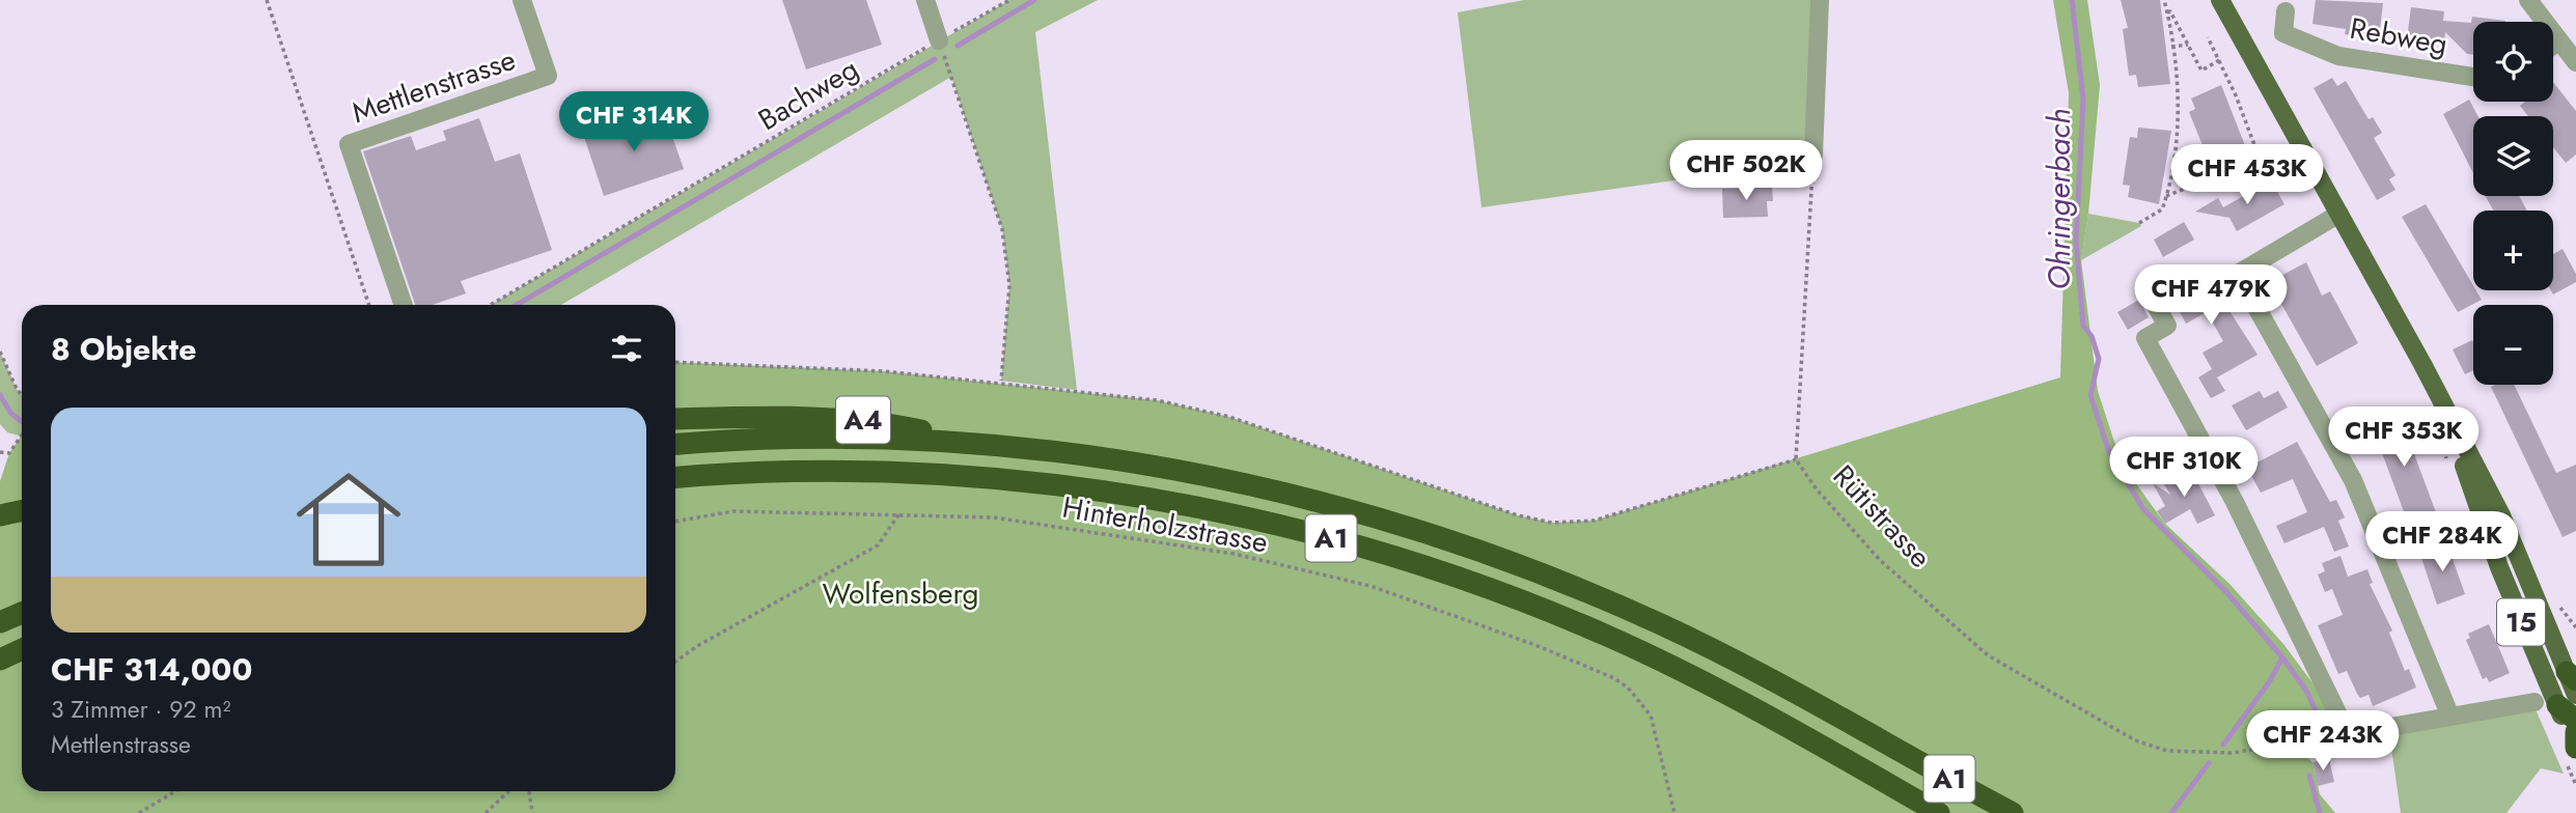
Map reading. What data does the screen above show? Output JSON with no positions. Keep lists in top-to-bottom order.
{
  "streets": {
    "highway": ["A4", "A1"],
    "main road": ["15"],
    "street": ["Rebweg", "Mettlenstrasse"],
    "path": ["Bachweg", "Rütistrasse", "Hinterholzstrasse"]
  },
  "crossings": [
    ["A4", "A1"]
  ],
  "water": ["Ohringerbach"],
  "parks": ["Wolfensberg"],
  "page": {
    "map_buttons": ["+", "−"],
    "price": [
      "CHF 314K",
      "CHF 502K",
      "CHF 453K",
      "CHF 479K",
      "CHF 353K",
      "CHF 310K",
      "CHF 284K",
      "CHF 243K"
    ],
    "heading": "8 Objekte",
    "list": [
      {
        "name": "CHF 314,000",
        "note": "3 Zimmer · 92 m² · Mettlenstrasse"
      }
    ]
  }
}
